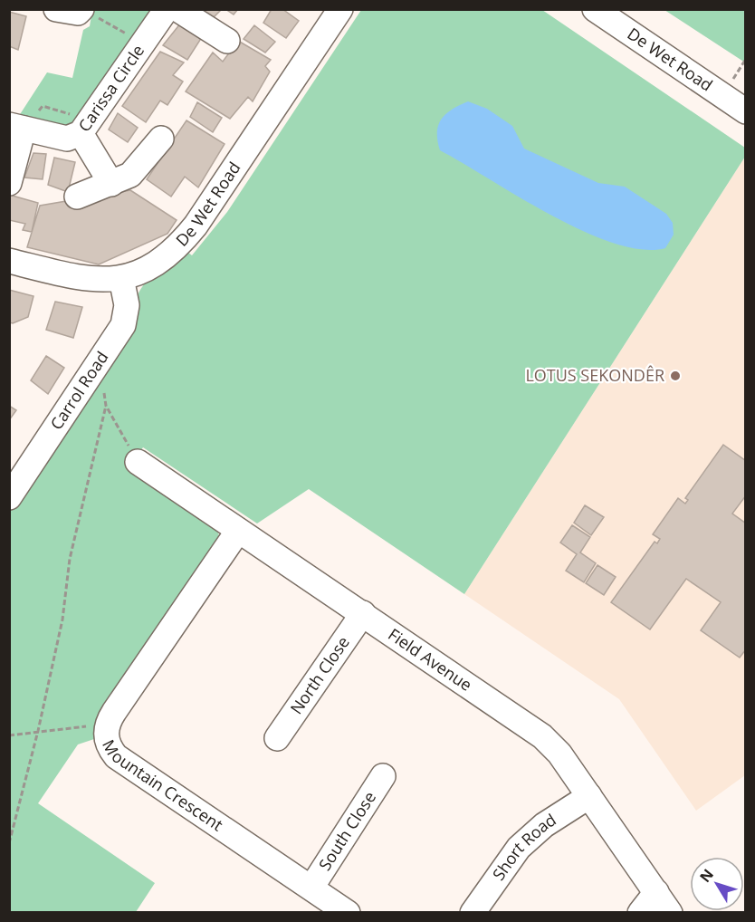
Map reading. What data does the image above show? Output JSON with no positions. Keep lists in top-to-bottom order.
{
  "streets": {
    "street": [
      "De Wet Road",
      "Carissa Circle",
      "Carrol Road",
      "Field Avenue",
      "North Close",
      "Mountain Crescent",
      "South Close",
      "Short Road"
    ]
  },
  "crossings": [
    ["De Wet Road", "Carrol Road"],
    ["Field Avenue", "North Close"],
    ["Field Avenue", "Mountain Crescent"],
    ["Field Avenue", "Short Road"],
    ["Mountain Crescent", "South Close"]
  ],
  "places": ["LOTUS SEKONDÊR"],
  "north": "top left"
}
